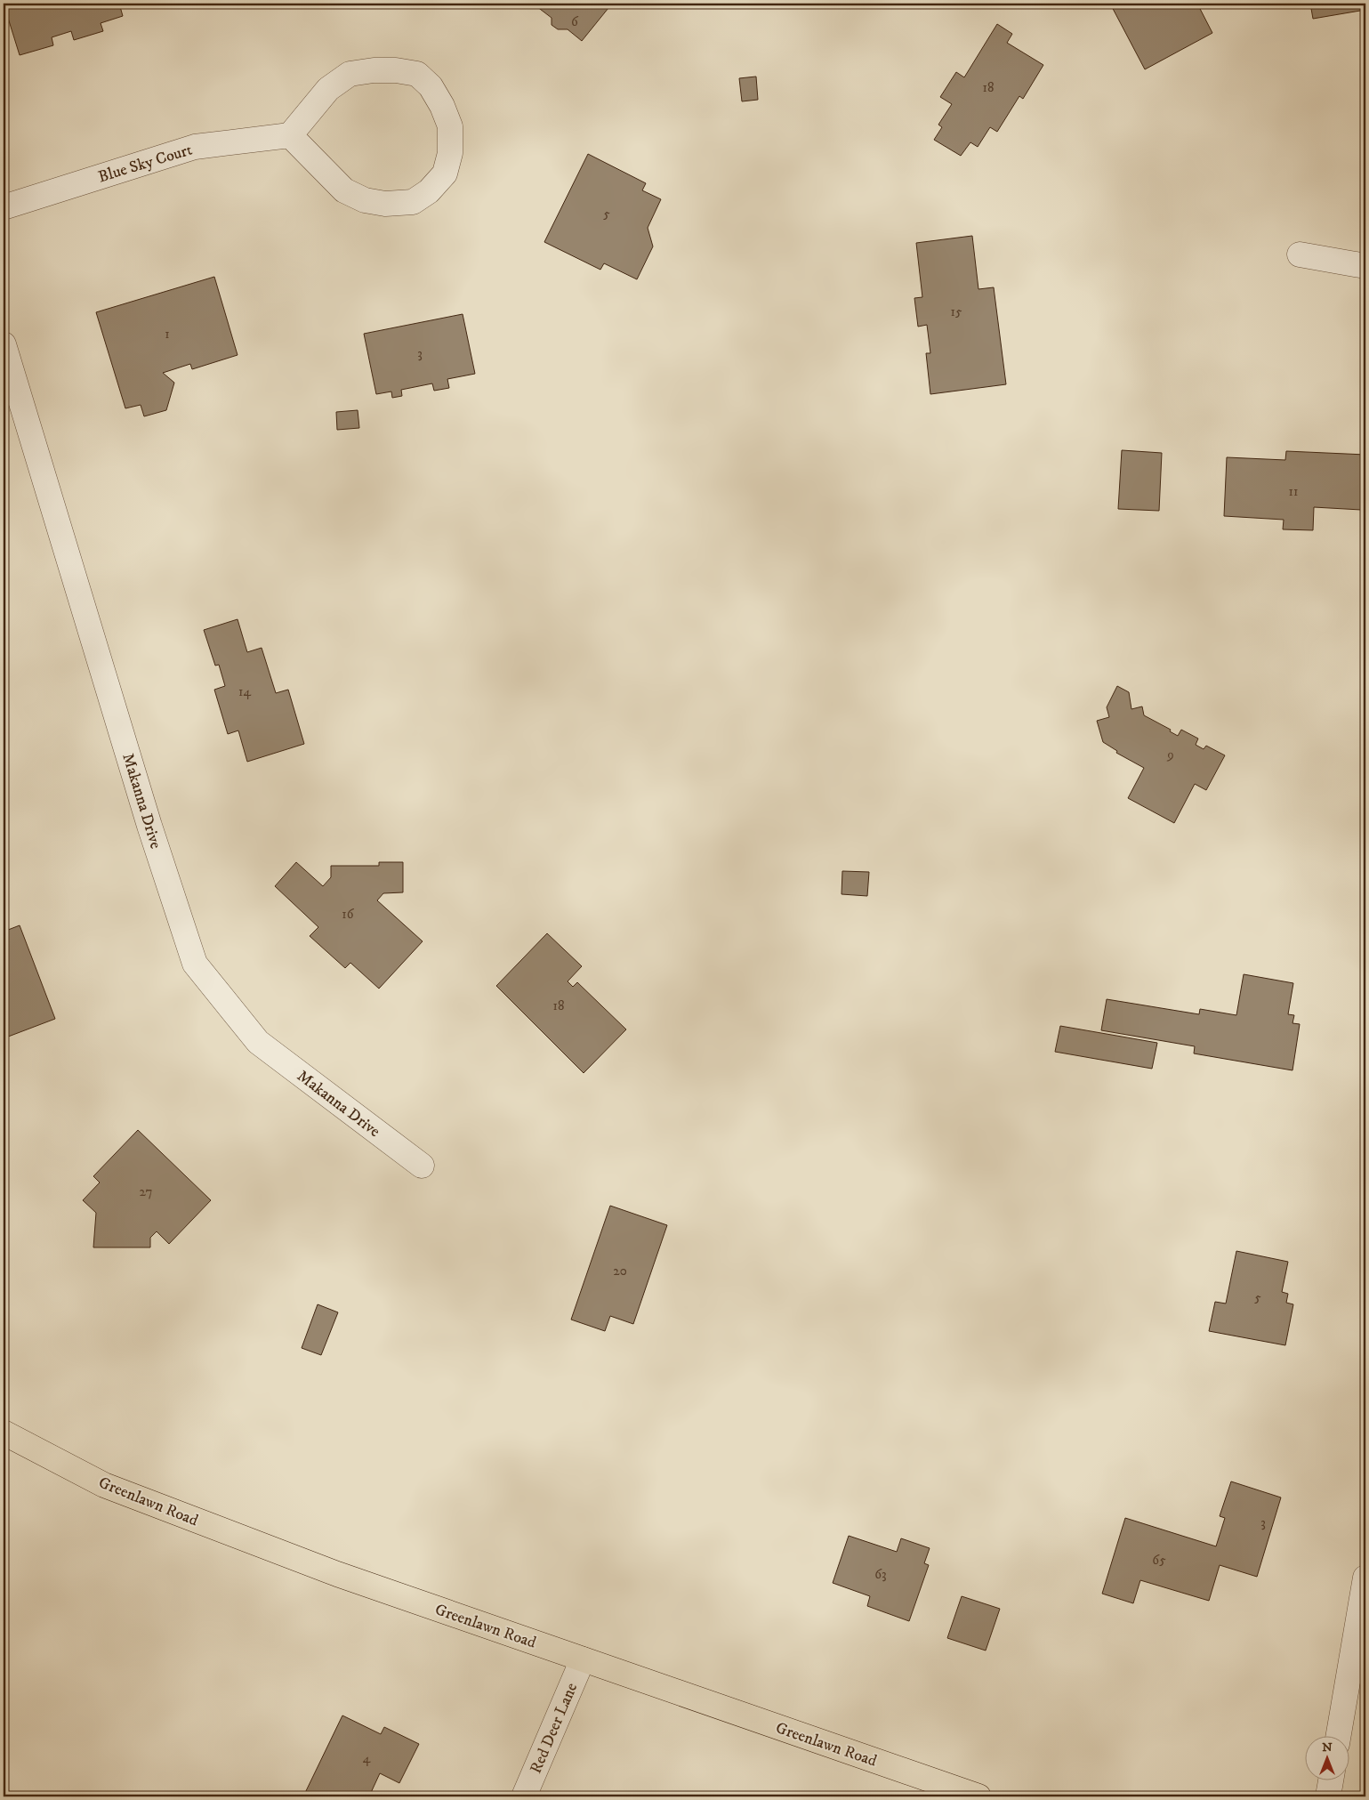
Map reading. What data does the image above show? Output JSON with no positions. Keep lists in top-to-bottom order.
{
  "streets": {
    "main road": ["Greenlawn Road"],
    "street": ["Blue Sky Court", "Makanna Drive", "Red Deer Lane"]
  },
  "crossings": [
    ["Greenlawn Road", "Red Deer Lane"]
  ],
  "house_numbers": [
    "6",
    "18",
    "5",
    "15",
    "1",
    "3",
    "11",
    "14",
    "9",
    "16",
    "18",
    "27",
    "20",
    "5",
    "3",
    "65",
    "63",
    "4"
  ],
  "north": "top"
}
